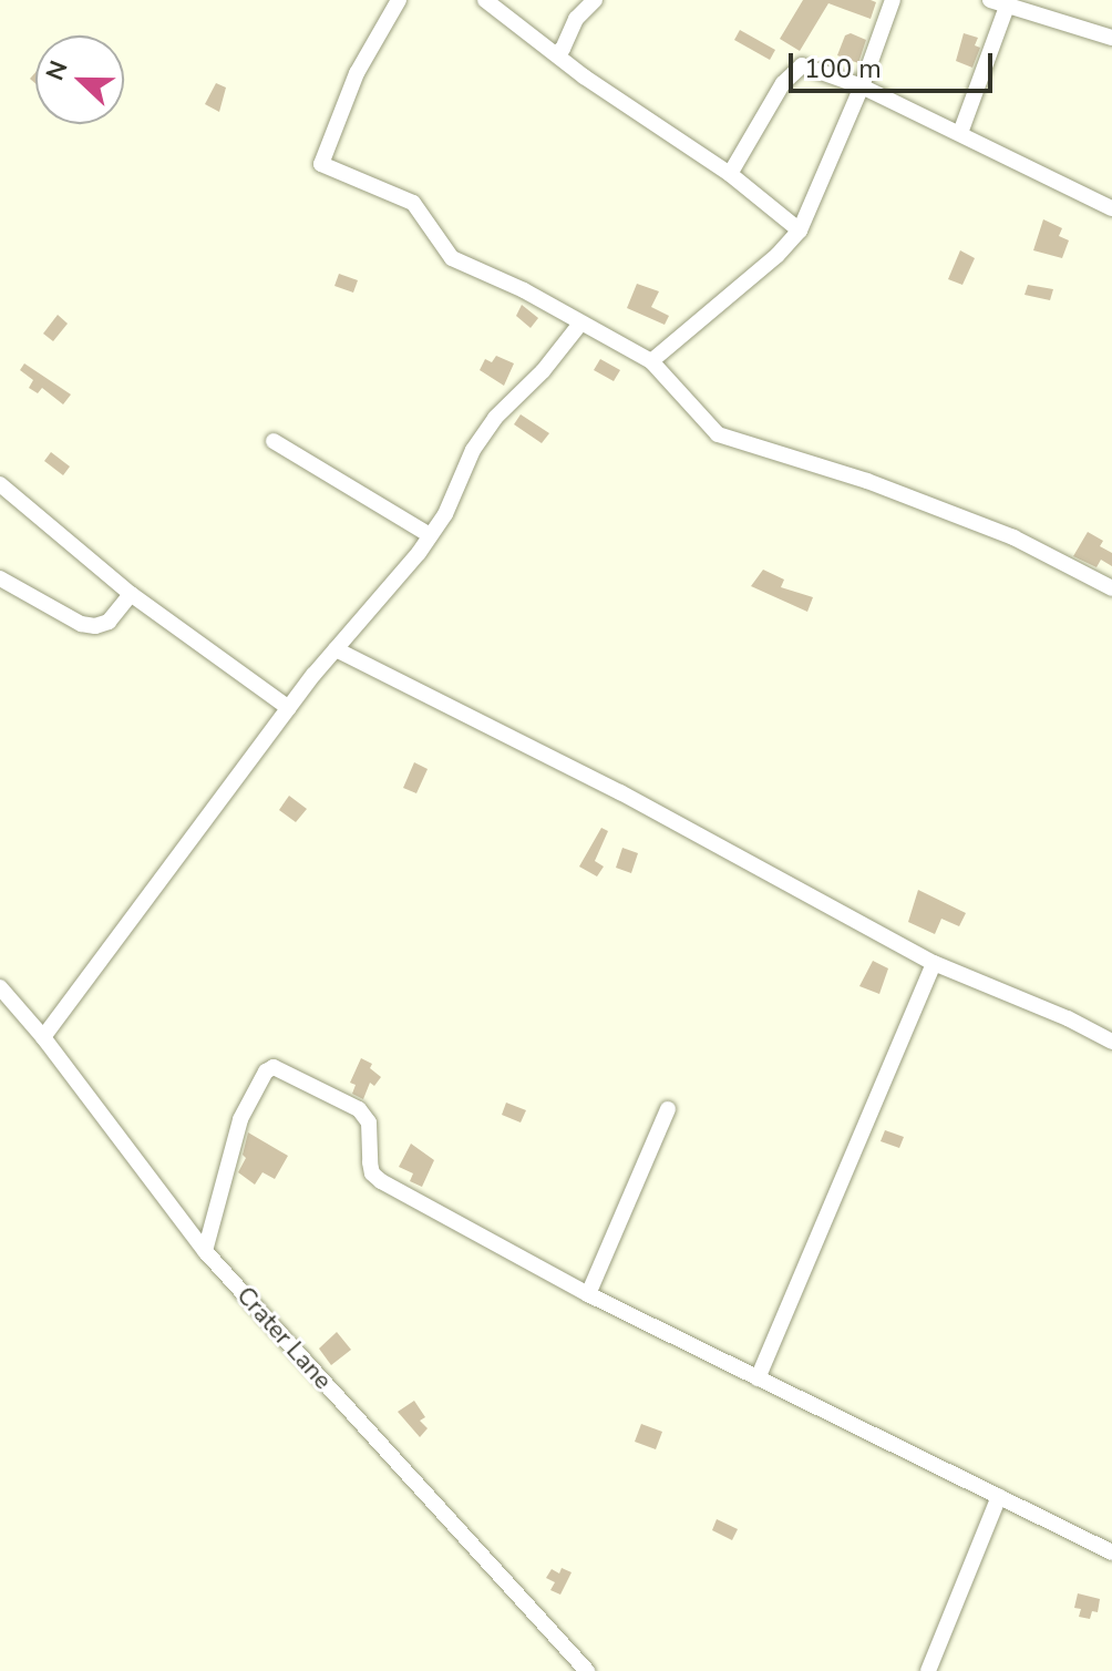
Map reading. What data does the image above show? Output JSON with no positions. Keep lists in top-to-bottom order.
{
  "streets": {
    "street": ["Crater Lane"]
  },
  "scale_bar": "100 m",
  "north": "left"
}
